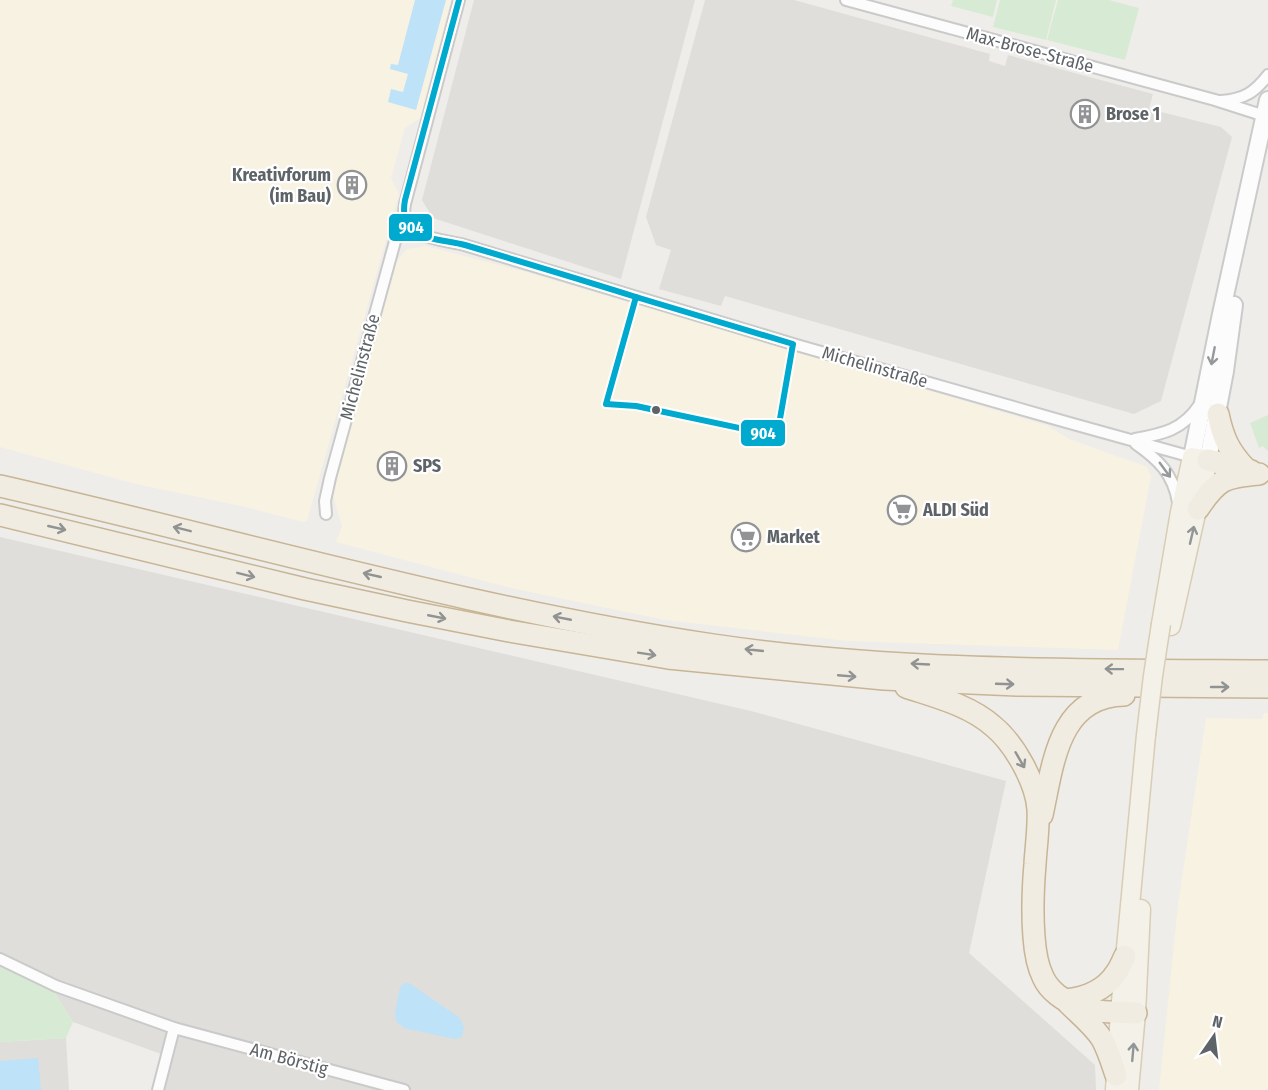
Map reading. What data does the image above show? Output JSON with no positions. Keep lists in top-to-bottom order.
{
  "streets": {
    "street": ["Max-Brose-Straße", "Michelinstraße", "Am Börstig"]
  },
  "places": {
    "building": ["Brose 1", "Kreativforum (im Bau)", "SPS"],
    "supermarket": ["ALDI Süd", "Market"]
  },
  "lines": ["transit line 904"],
  "north": "top"
}
